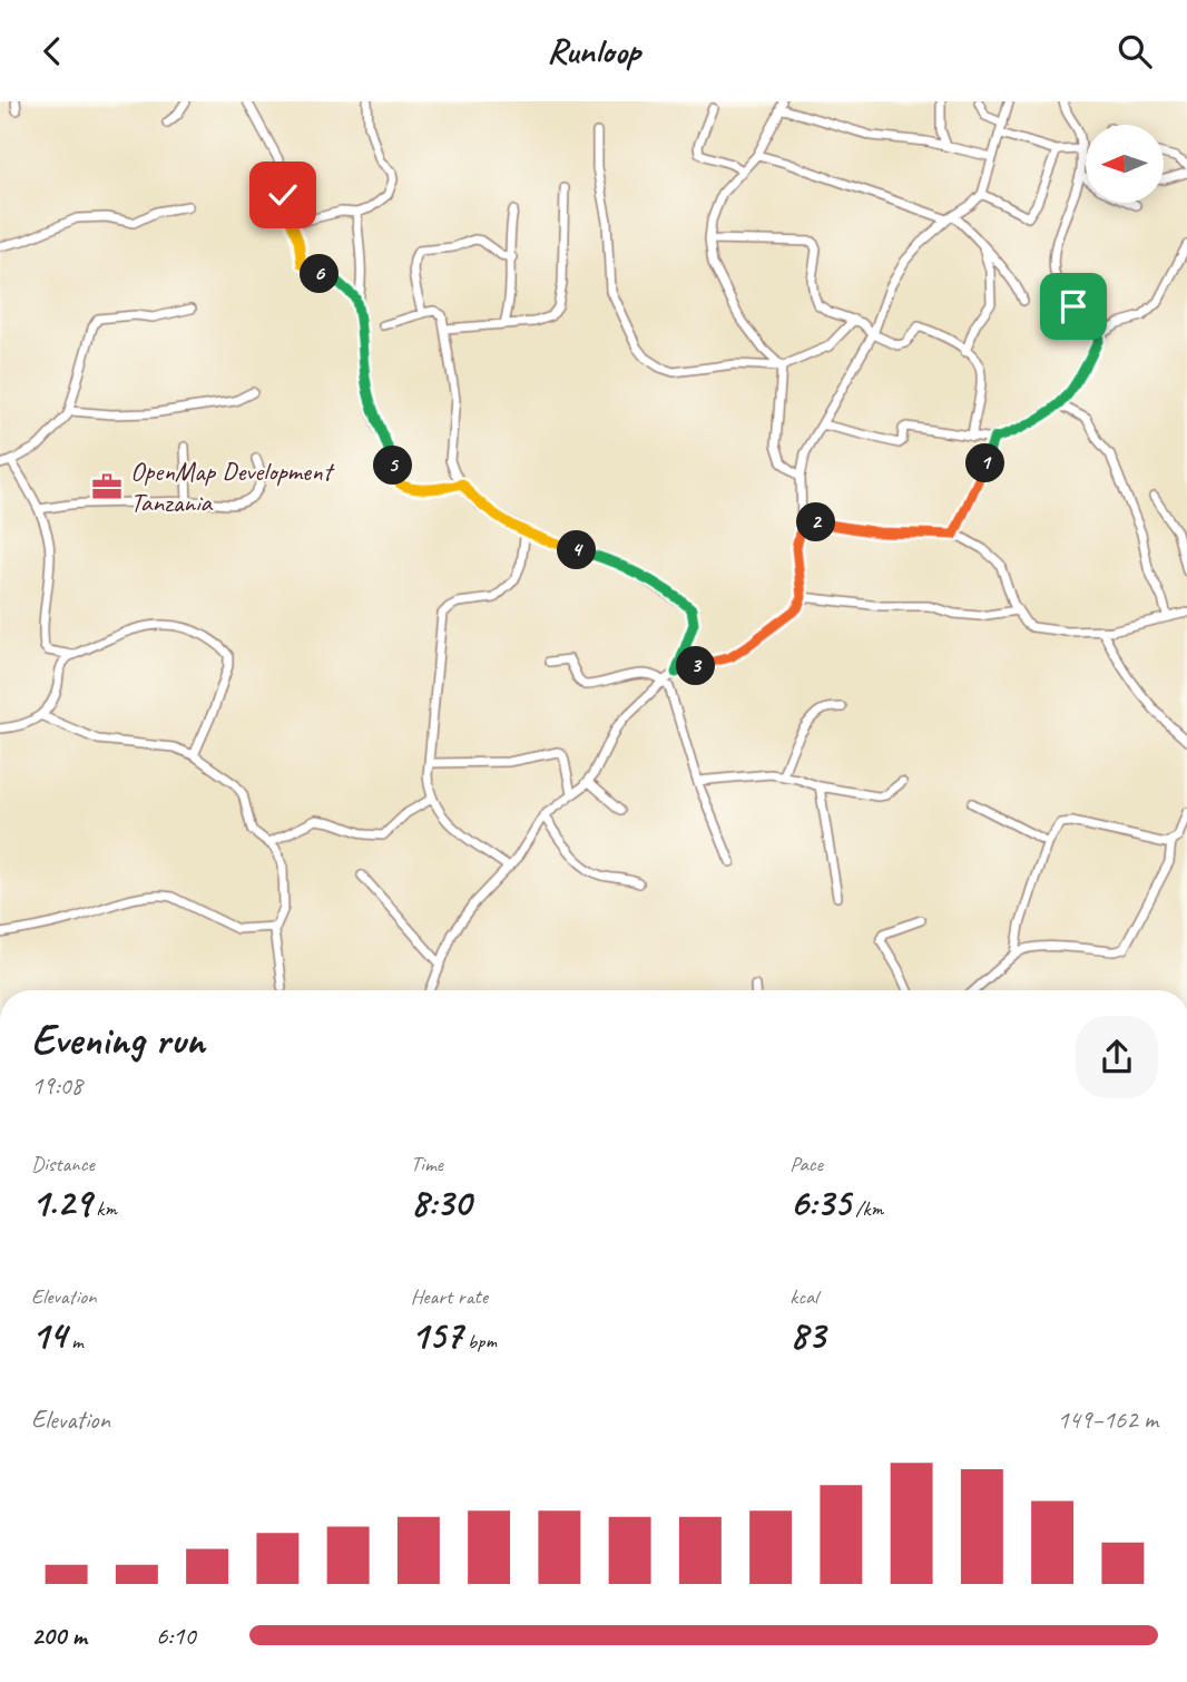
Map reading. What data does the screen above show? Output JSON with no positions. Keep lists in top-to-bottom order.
{
  "places": {
    "office": ["OpenMap Development Tanzania"]
  },
  "north": "left",
  "page": {
    "header": "Runloop",
    "pins": [
      "6",
      "1",
      "5",
      "2",
      "4",
      "3"
    ],
    "heading": ["Evening run", "19:08"],
    "stats": [
      ["Distance", "1.29 km"],
      ["Time", "8:30"],
      ["Pace", "6:35 /km"],
      ["Elevation", "14 m"],
      ["Heart rate", "157 bpm"],
      ["kcal", "83"]
    ],
    "chart": ["Elevation", "149–162 m"],
    "list": [
      {
        "name": "200 m",
        "note": "6:10"
      }
    ]
  }
}
